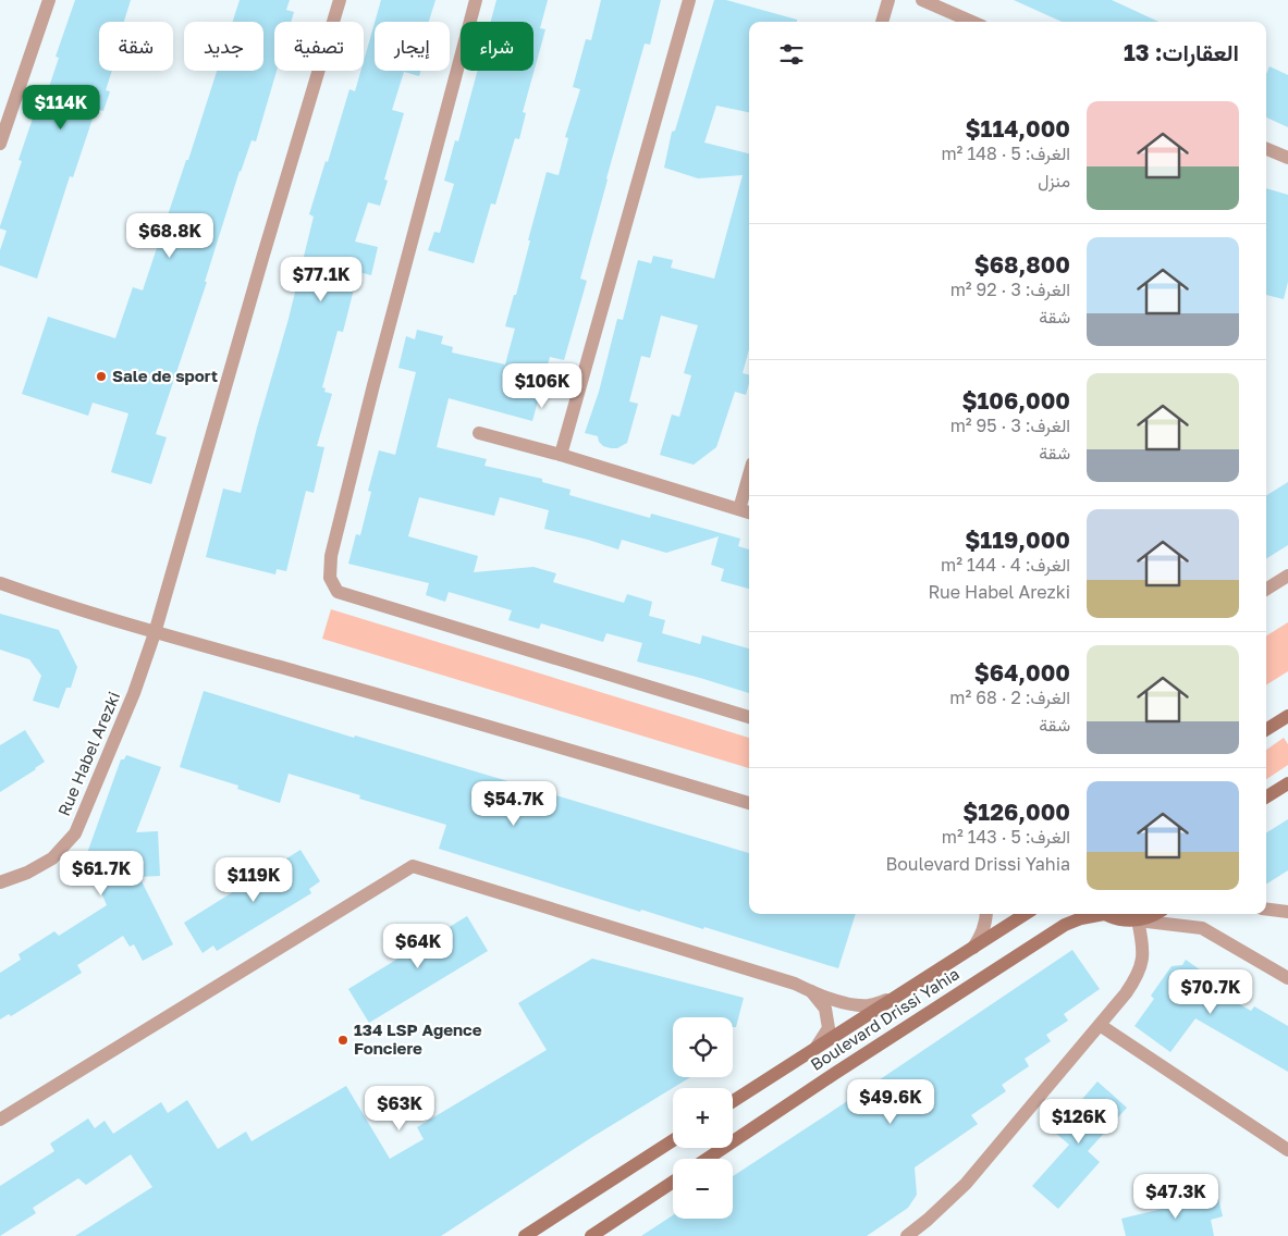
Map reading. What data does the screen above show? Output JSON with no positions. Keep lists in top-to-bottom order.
{
  "streets": {
    "main road": ["Boulevard Drissi Yahia"],
    "street": ["Rue Habel Arezki"]
  },
  "places": ["Sale de sport", "134 LSP Agence Fonciere"],
  "page": {
    "chip": [
      "شراء",
      "إيجار",
      "تصفية",
      "جديد",
      "شقة"
    ],
    "heading": "العقارات: 13",
    "price": [
      "$114K",
      "$68.8K",
      "$77.1K",
      "$106K",
      "$54.7K",
      "$61.7K",
      "$119K",
      "$64K",
      "$70.7K",
      "$49.6K",
      "$63K",
      "$126K",
      "$47.3K"
    ],
    "list": [
      {
        "name": "$114,000",
        "note": "الغرف: 5 · 148 m² · منزل"
      },
      {
        "name": "$68,800",
        "note": "الغرف: 3 · 92 m² · شقة"
      },
      {
        "name": "$106,000",
        "note": "الغرف: 3 · 95 m² · شقة"
      },
      {
        "name": "$119,000",
        "note": "الغرف: 4 · 144 m² · Rue Habel Arezki"
      },
      {
        "name": "$64,000",
        "note": "الغرف: 2 · 68 m² · شقة"
      },
      {
        "name": "$126,000",
        "note": "الغرف: 5 · 143 m² · Boulevard Drissi Yahia"
      }
    ],
    "map_buttons": ["+", "−"]
  }
}
